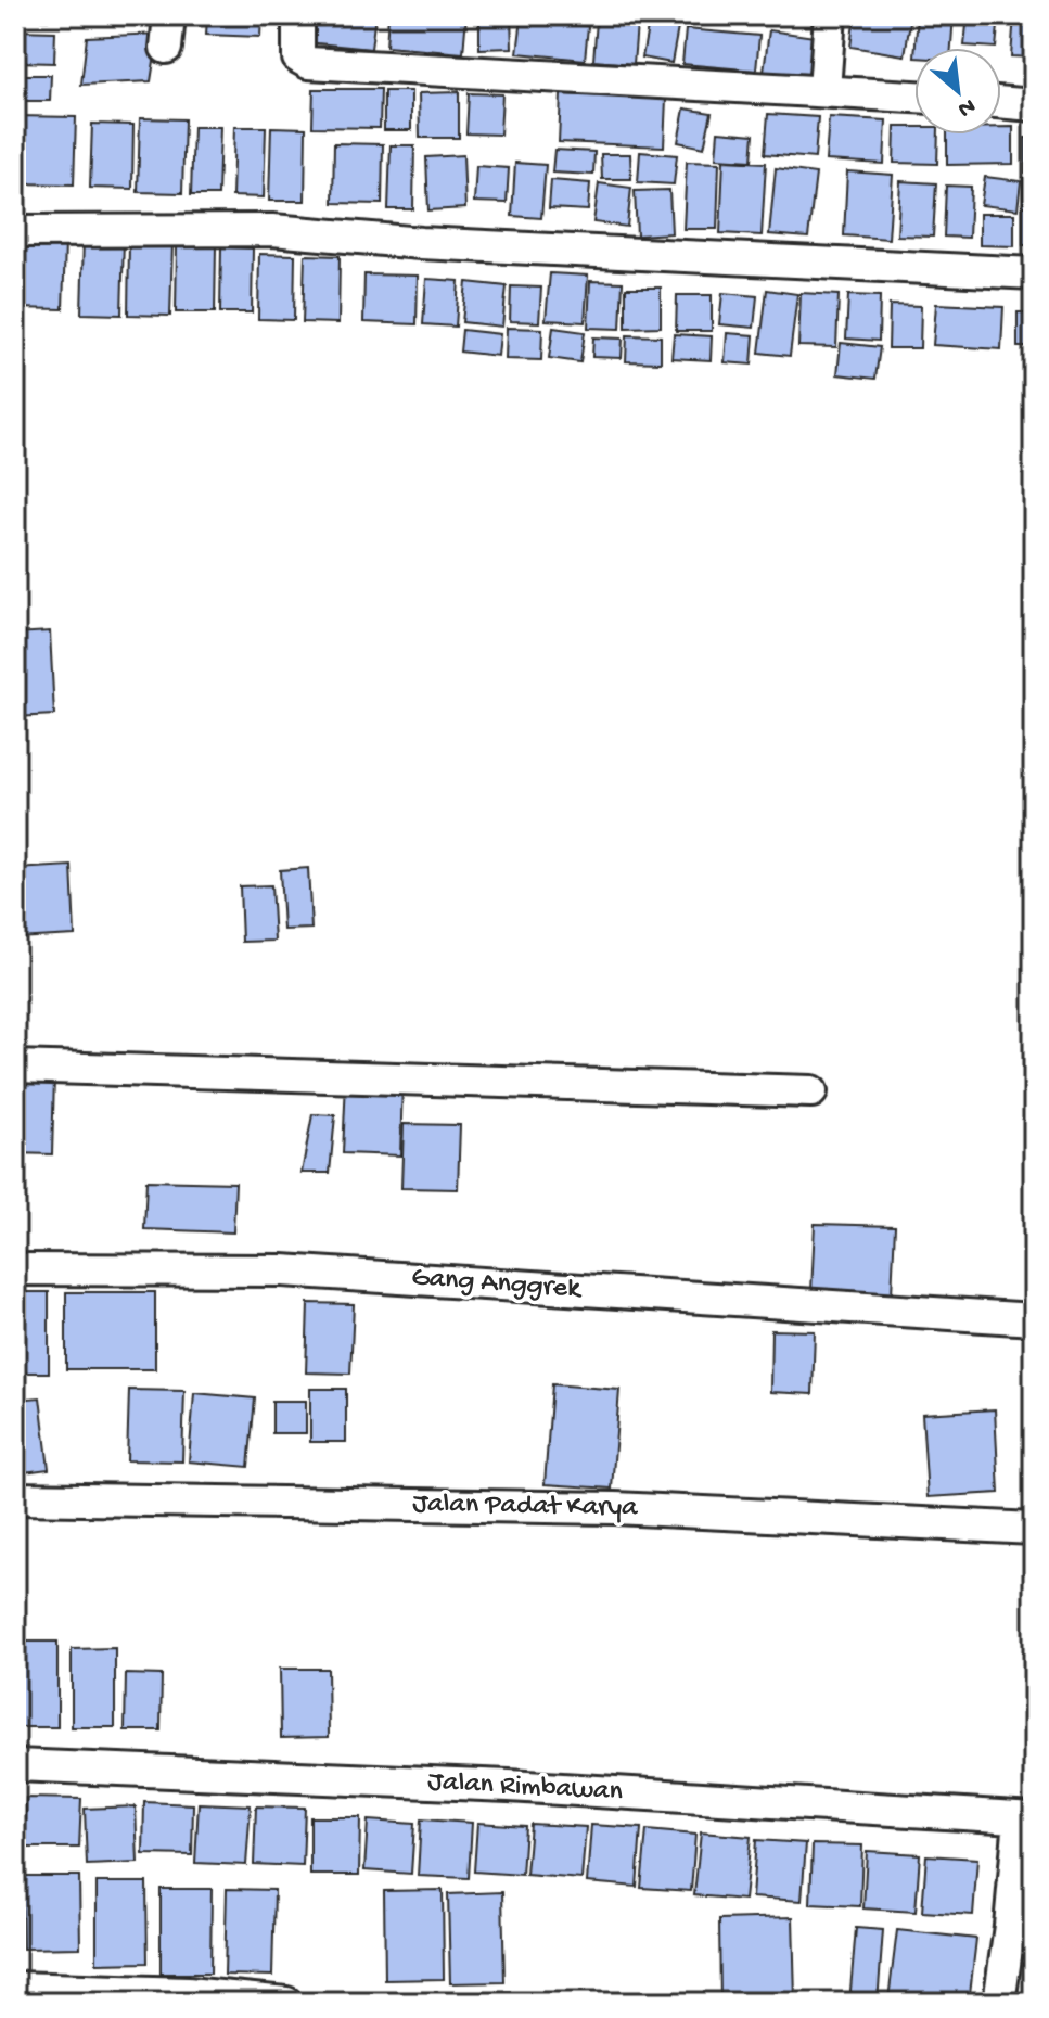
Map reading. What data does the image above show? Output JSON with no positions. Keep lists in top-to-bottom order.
{
  "streets": {
    "street": ["Gang Anggrek", "Jalan Padat Karya", "Jalan Rimbawan"]
  },
  "north": "bottom right"
}
